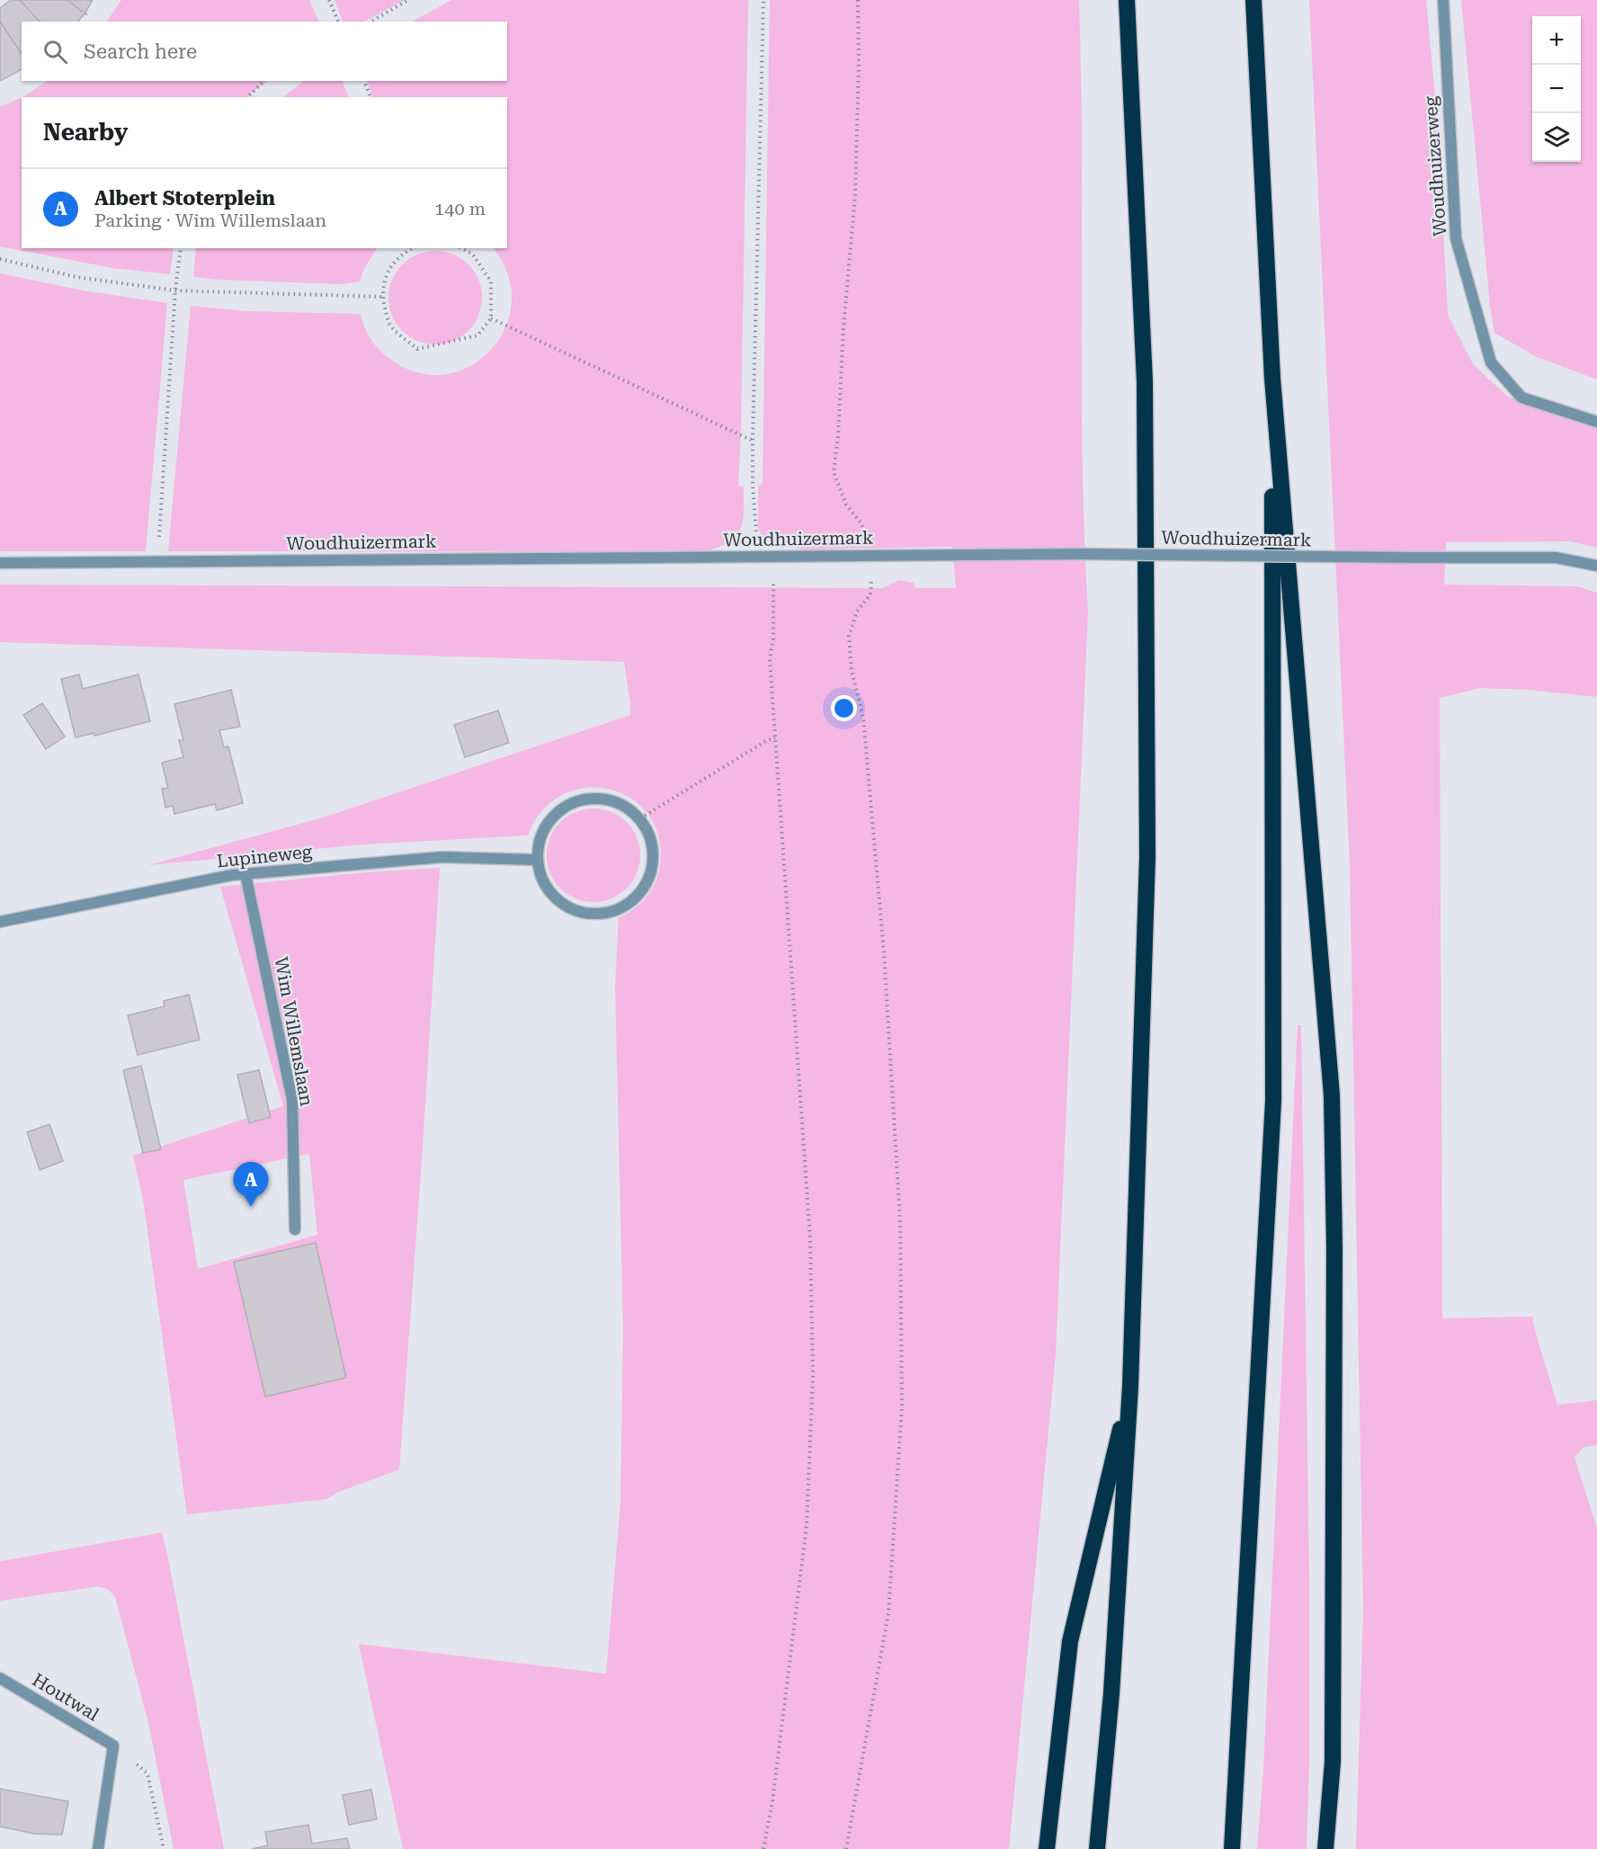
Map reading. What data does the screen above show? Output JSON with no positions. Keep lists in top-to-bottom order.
{
  "streets": {
    "street": [
      "Woudhuizerweg",
      "Woudhuizermark",
      "Lupineweg",
      "Wim Willemslaan",
      "Houtwal"
    ]
  },
  "crossings": [
    ["Lupineweg", "Wim Willemslaan"]
  ],
  "page": {
    "map_buttons": ["+", "−"],
    "search": "Search here",
    "heading": "Nearby",
    "list": [
      {
        "mark": "A",
        "name": "Albert Stoterplein",
        "note": "Parking · Wim Willemslaan",
        "value": "140 m"
      }
    ],
    "pins": "A"
  }
}
